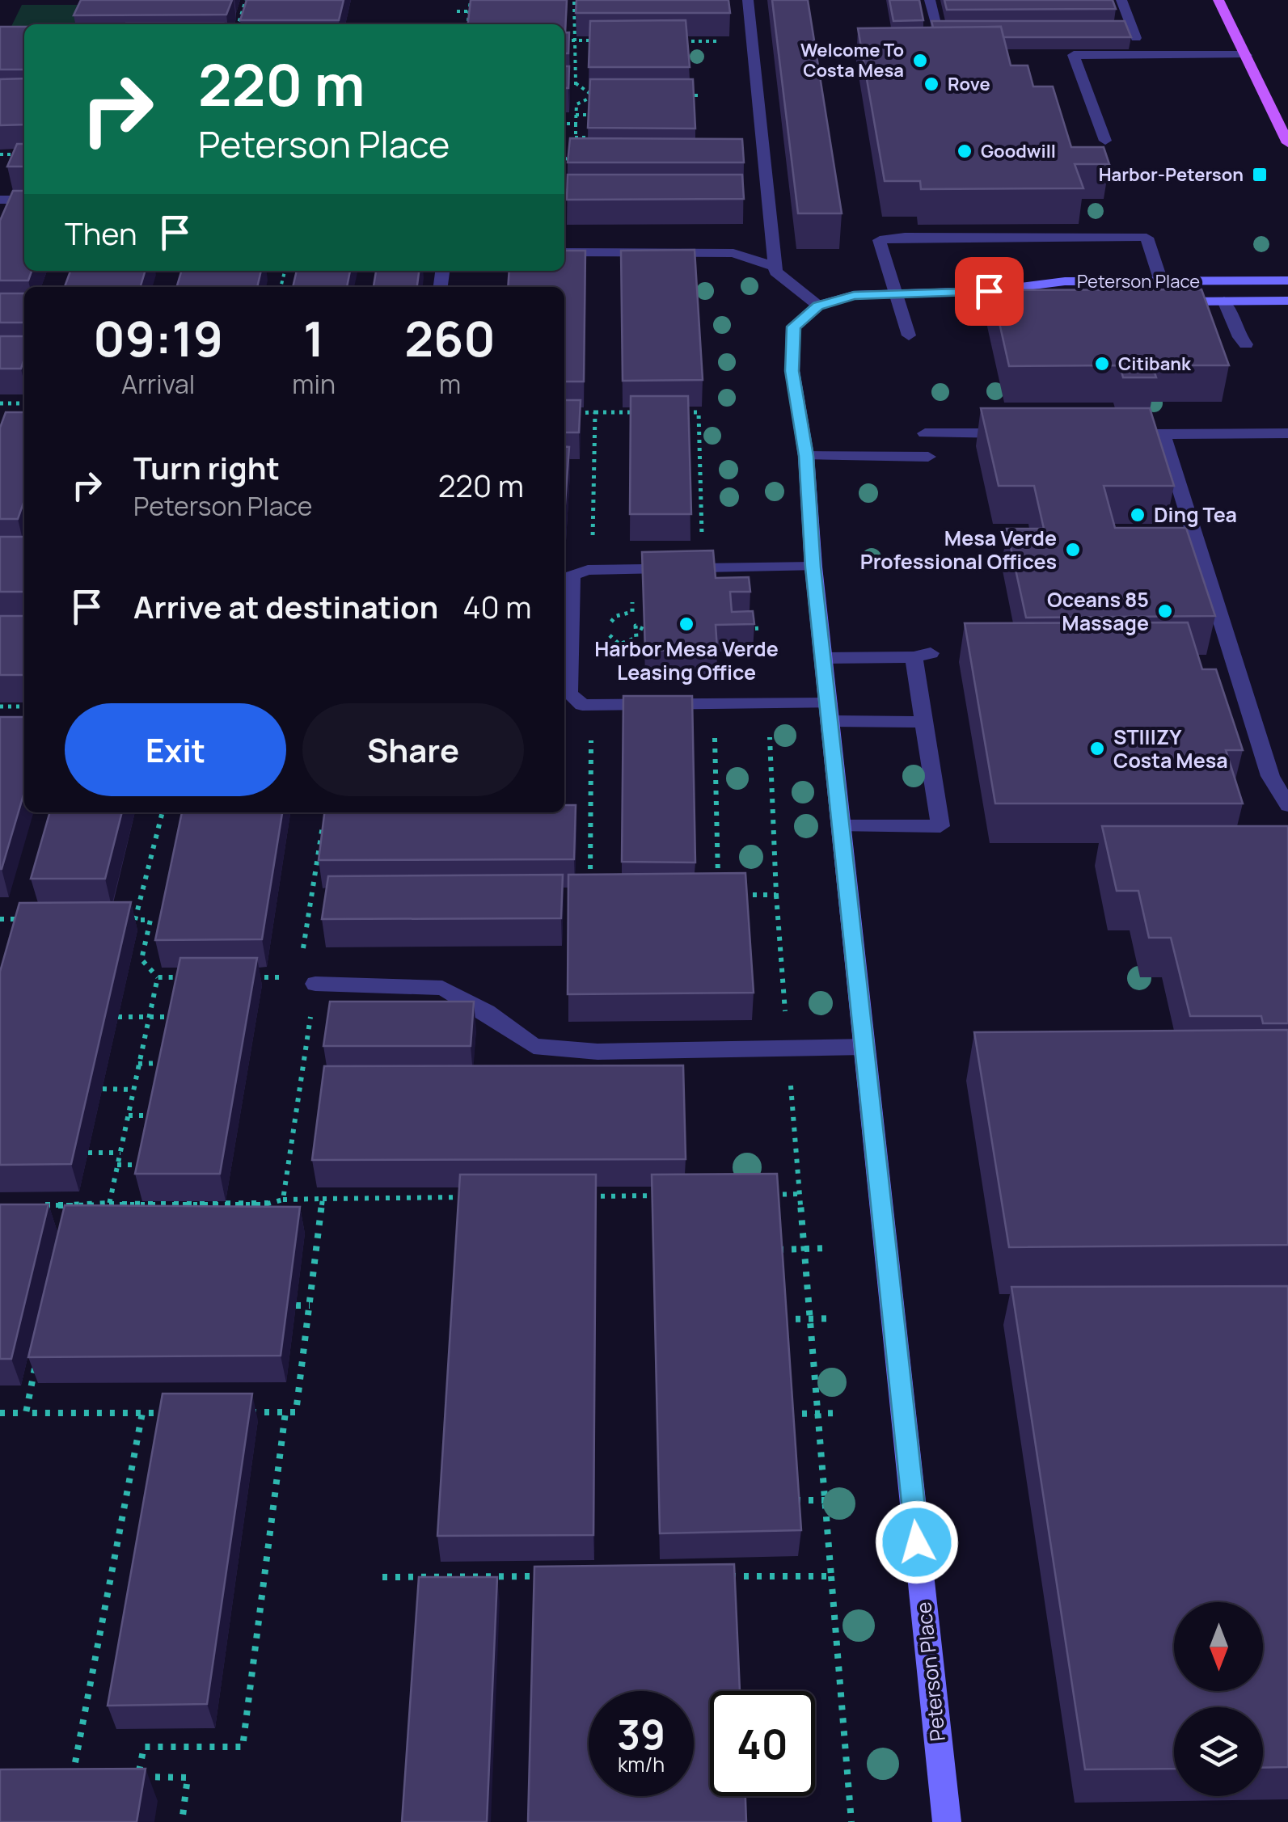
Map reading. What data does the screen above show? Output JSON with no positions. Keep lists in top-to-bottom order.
{
  "streets": {
    "street": ["Peterson Place"]
  },
  "places": {
    "other": [
      "Welcome To Costa Mesa",
      "Rove",
      "Goodwill",
      "Citibank",
      "Ding Tea",
      "Mesa Verde Professional Offices",
      "Oceans 85 Massage",
      "Harbor Mesa Verde Leasing Office",
      "STIIIZY Costa Mesa"
    ],
    "transit": ["Harbor-Peterson"]
  },
  "north": "bottom",
  "page": {
    "turn": ["220 m", "Peterson Place"],
    "then": "Then",
    "eta": [
      "09:19",
      "Arrival",
      "1",
      "min",
      "260",
      "m"
    ],
    "list": [
      {
        "name": "Turn right",
        "note": "Peterson Place",
        "value": "220 m"
      },
      {
        "name": "Arrive at destination",
        "value": "40 m"
      }
    ],
    "buttons": ["Exit", "Share"],
    "speed": "39 km/h",
    "limit": "40"
  }
}
